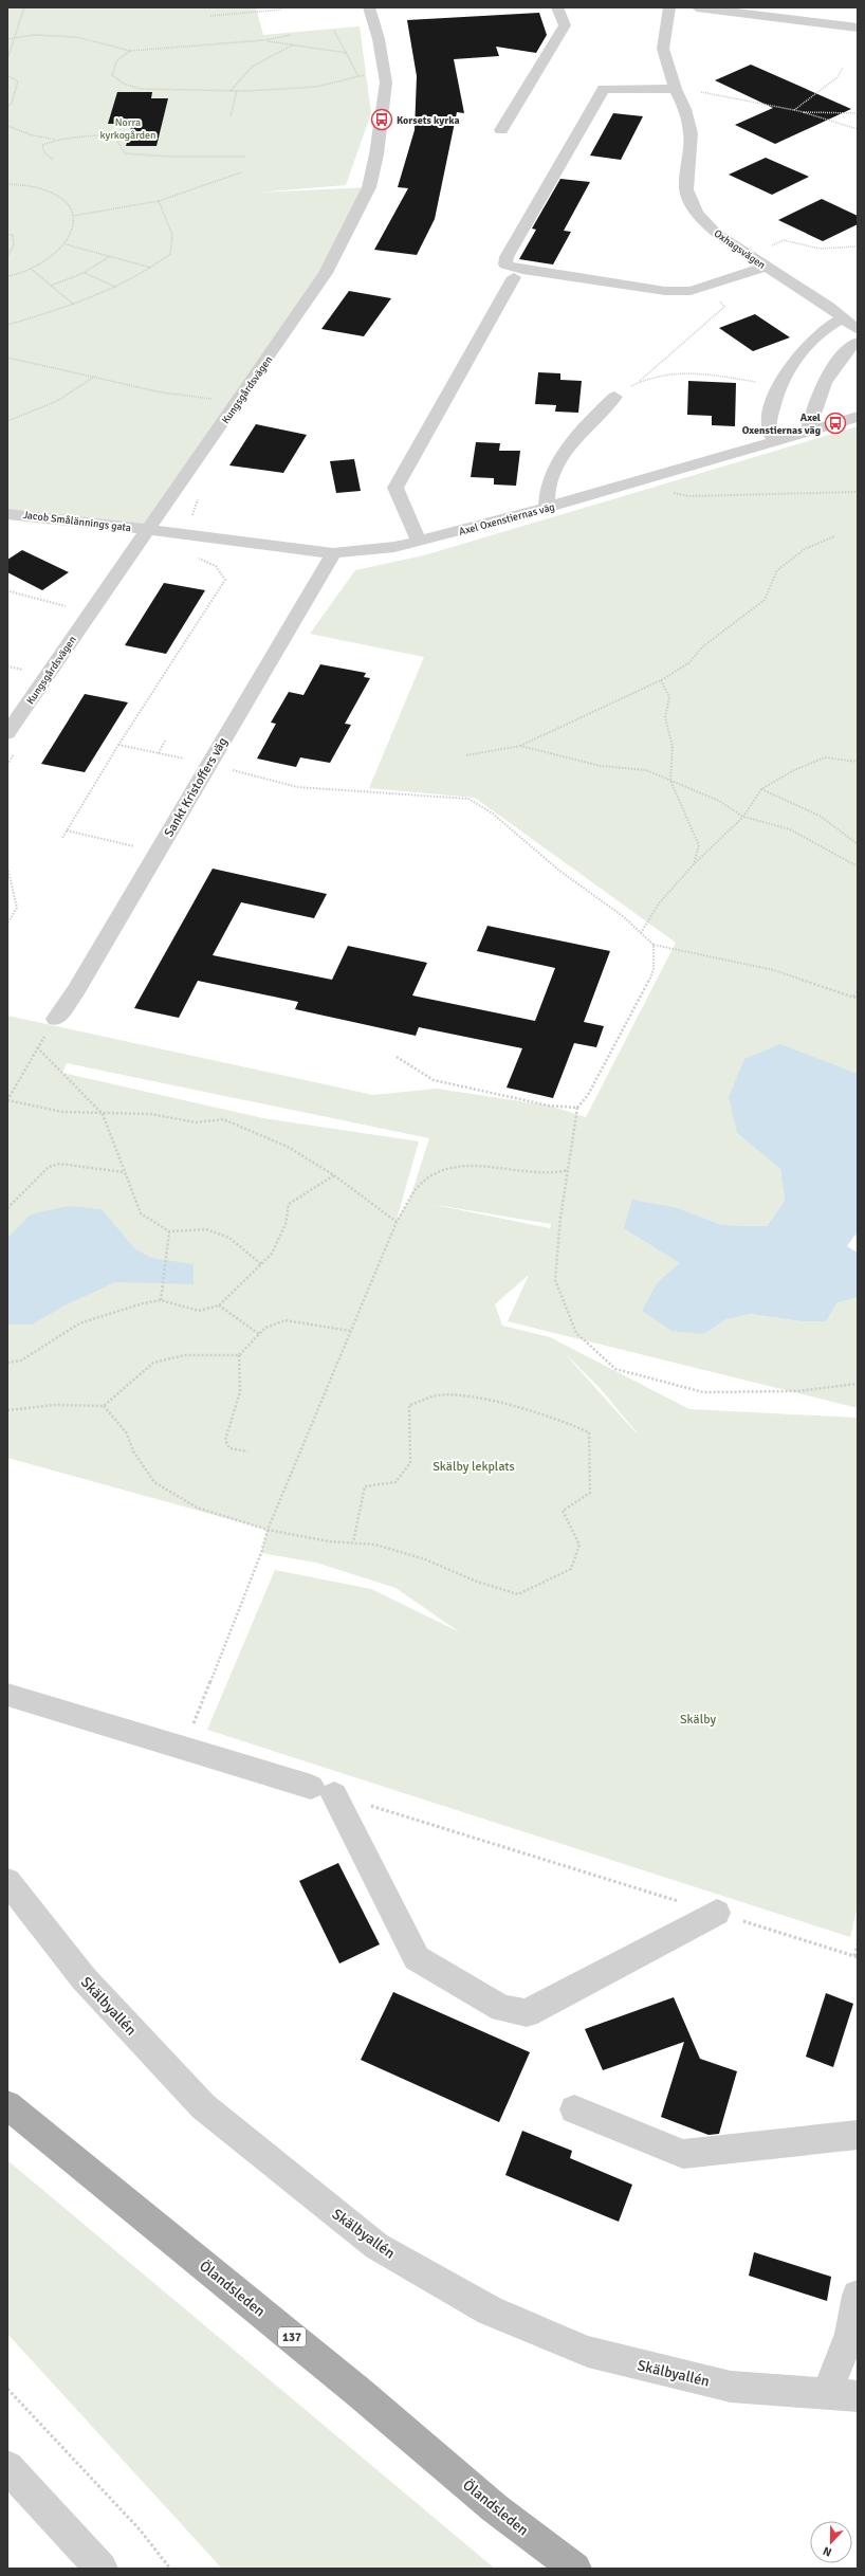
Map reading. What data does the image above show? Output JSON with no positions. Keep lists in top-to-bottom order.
{
  "streets": {
    "main road": ["Ölandsleden", "137"],
    "street": [
      "Oxhagsvägen",
      "Kungsgårdsvägen",
      "Axel Oxenstiernas väg",
      "Jacob Smålännings gata",
      "Sankt Kristoffers väg",
      "Skälbyallén"
    ]
  },
  "crossings": [
    ["Kungsgårdsvägen", "Axel Oxenstiernas väg"],
    ["Kungsgårdsvägen", "Jacob Smålännings gata"],
    ["Axel Oxenstiernas väg", "Jacob Smålännings gata"],
    ["Axel Oxenstiernas väg", "Sankt Kristoffers väg"]
  ],
  "parks": ["Norra kyrkogården", "Skälby lekplats", "Skälby"],
  "places": {
    "bus stop": ["Korsets kyrka", "Axel Oxenstiernas väg"]
  },
  "north": "bottom"
}
